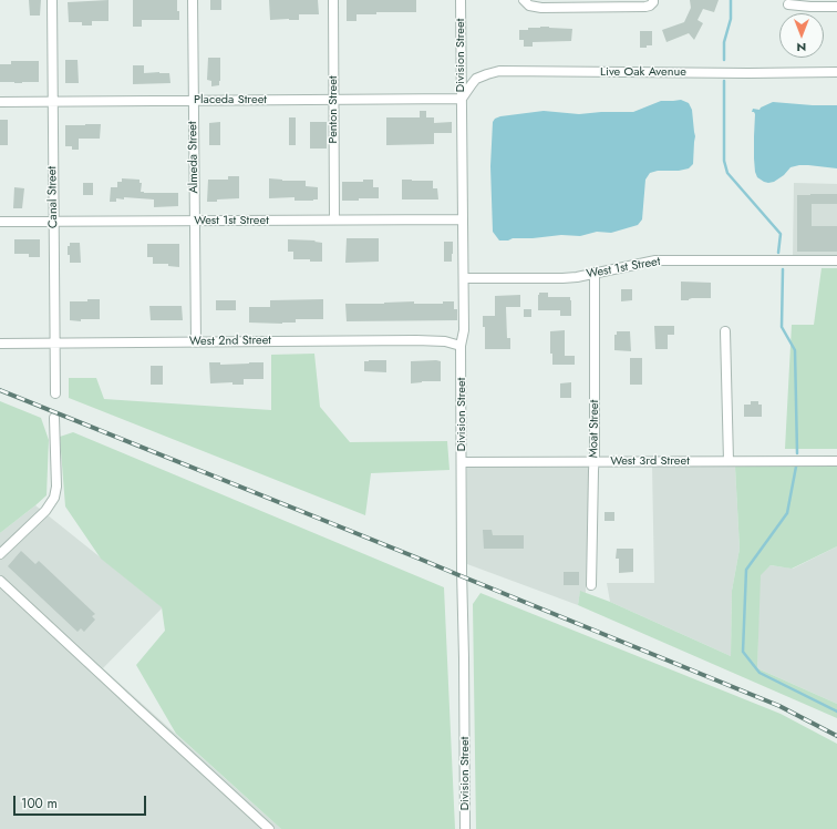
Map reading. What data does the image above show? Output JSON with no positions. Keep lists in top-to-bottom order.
{
  "streets": {
    "street": [
      "Division Street",
      "Live Oak Avenue",
      "Placeda Street",
      "Penton Street",
      "Almeda Street",
      "Canal Street",
      "West 1st Street",
      "West 2nd Street",
      "Moat Street",
      "West 3rd Street"
    ]
  },
  "crossings": [
    ["Division Street", "Live Oak Avenue"],
    ["Division Street", "Placeda Street"],
    ["Division Street", "West 1st Street"],
    ["Division Street", "West 2nd Street"],
    ["Division Street", "West 3rd Street"],
    ["Live Oak Avenue", "Placeda Street"],
    ["Placeda Street", "Penton Street"],
    ["Placeda Street", "Almeda Street"],
    ["Placeda Street", "Canal Street"],
    ["Penton Street", "West 1st Street"],
    ["Almeda Street", "West 1st Street"],
    ["Almeda Street", "West 2nd Street"],
    ["Canal Street", "West 1st Street"],
    ["Canal Street", "West 2nd Street"],
    ["West 1st Street", "Moat Street"],
    ["Moat Street", "West 3rd Street"]
  ],
  "scale_bar": "100 m",
  "north": "bottom"
}
